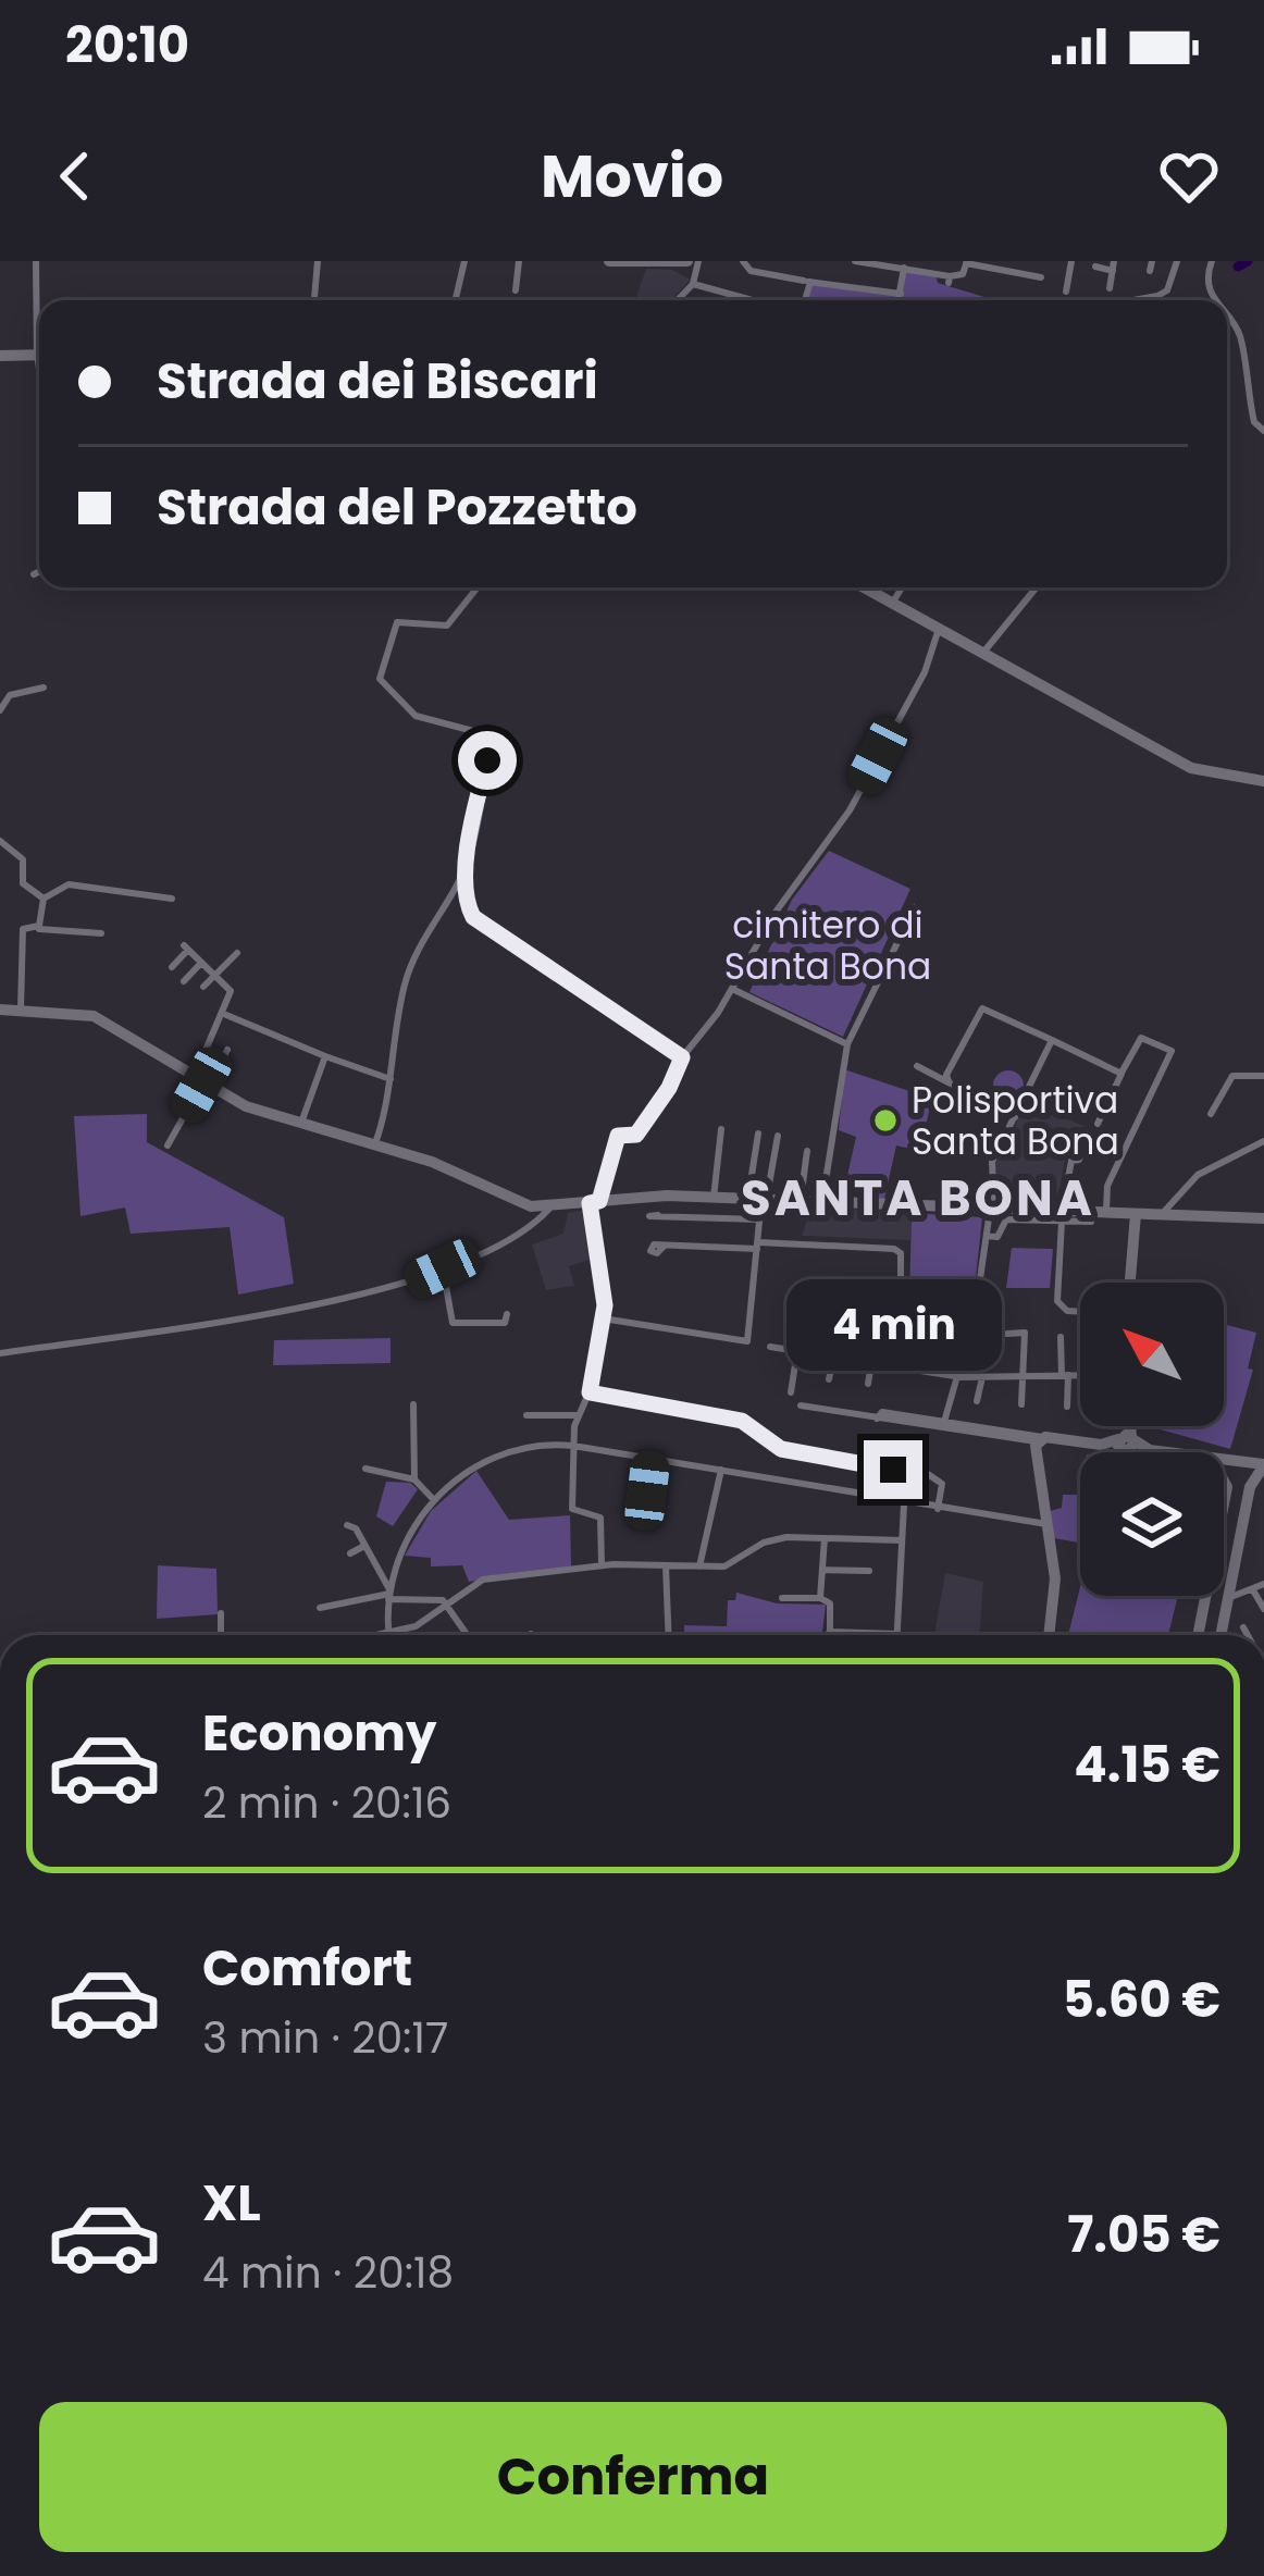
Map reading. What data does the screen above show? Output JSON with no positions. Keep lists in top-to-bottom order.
{
  "districts": ["SANTA BONA"],
  "parks": ["cimitero di Santa Bona"],
  "places": ["Polisportiva Santa Bona"],
  "north": "top left",
  "page": {
    "status": "20:10",
    "header": "Movio",
    "banner": ["Strada dei Biscari", "Strada del Pozzetto"],
    "bubble": "4 min",
    "list": [
      {
        "name": "Economy",
        "note": "2 min · 20:16",
        "value": "4.15 €"
      },
      {
        "name": "Comfort",
        "note": "3 min · 20:17",
        "value": "5.60 €"
      },
      {
        "name": "XL",
        "note": "4 min · 20:18",
        "value": "7.05 €"
      }
    ],
    "buttons": "Conferma"
  }
}
